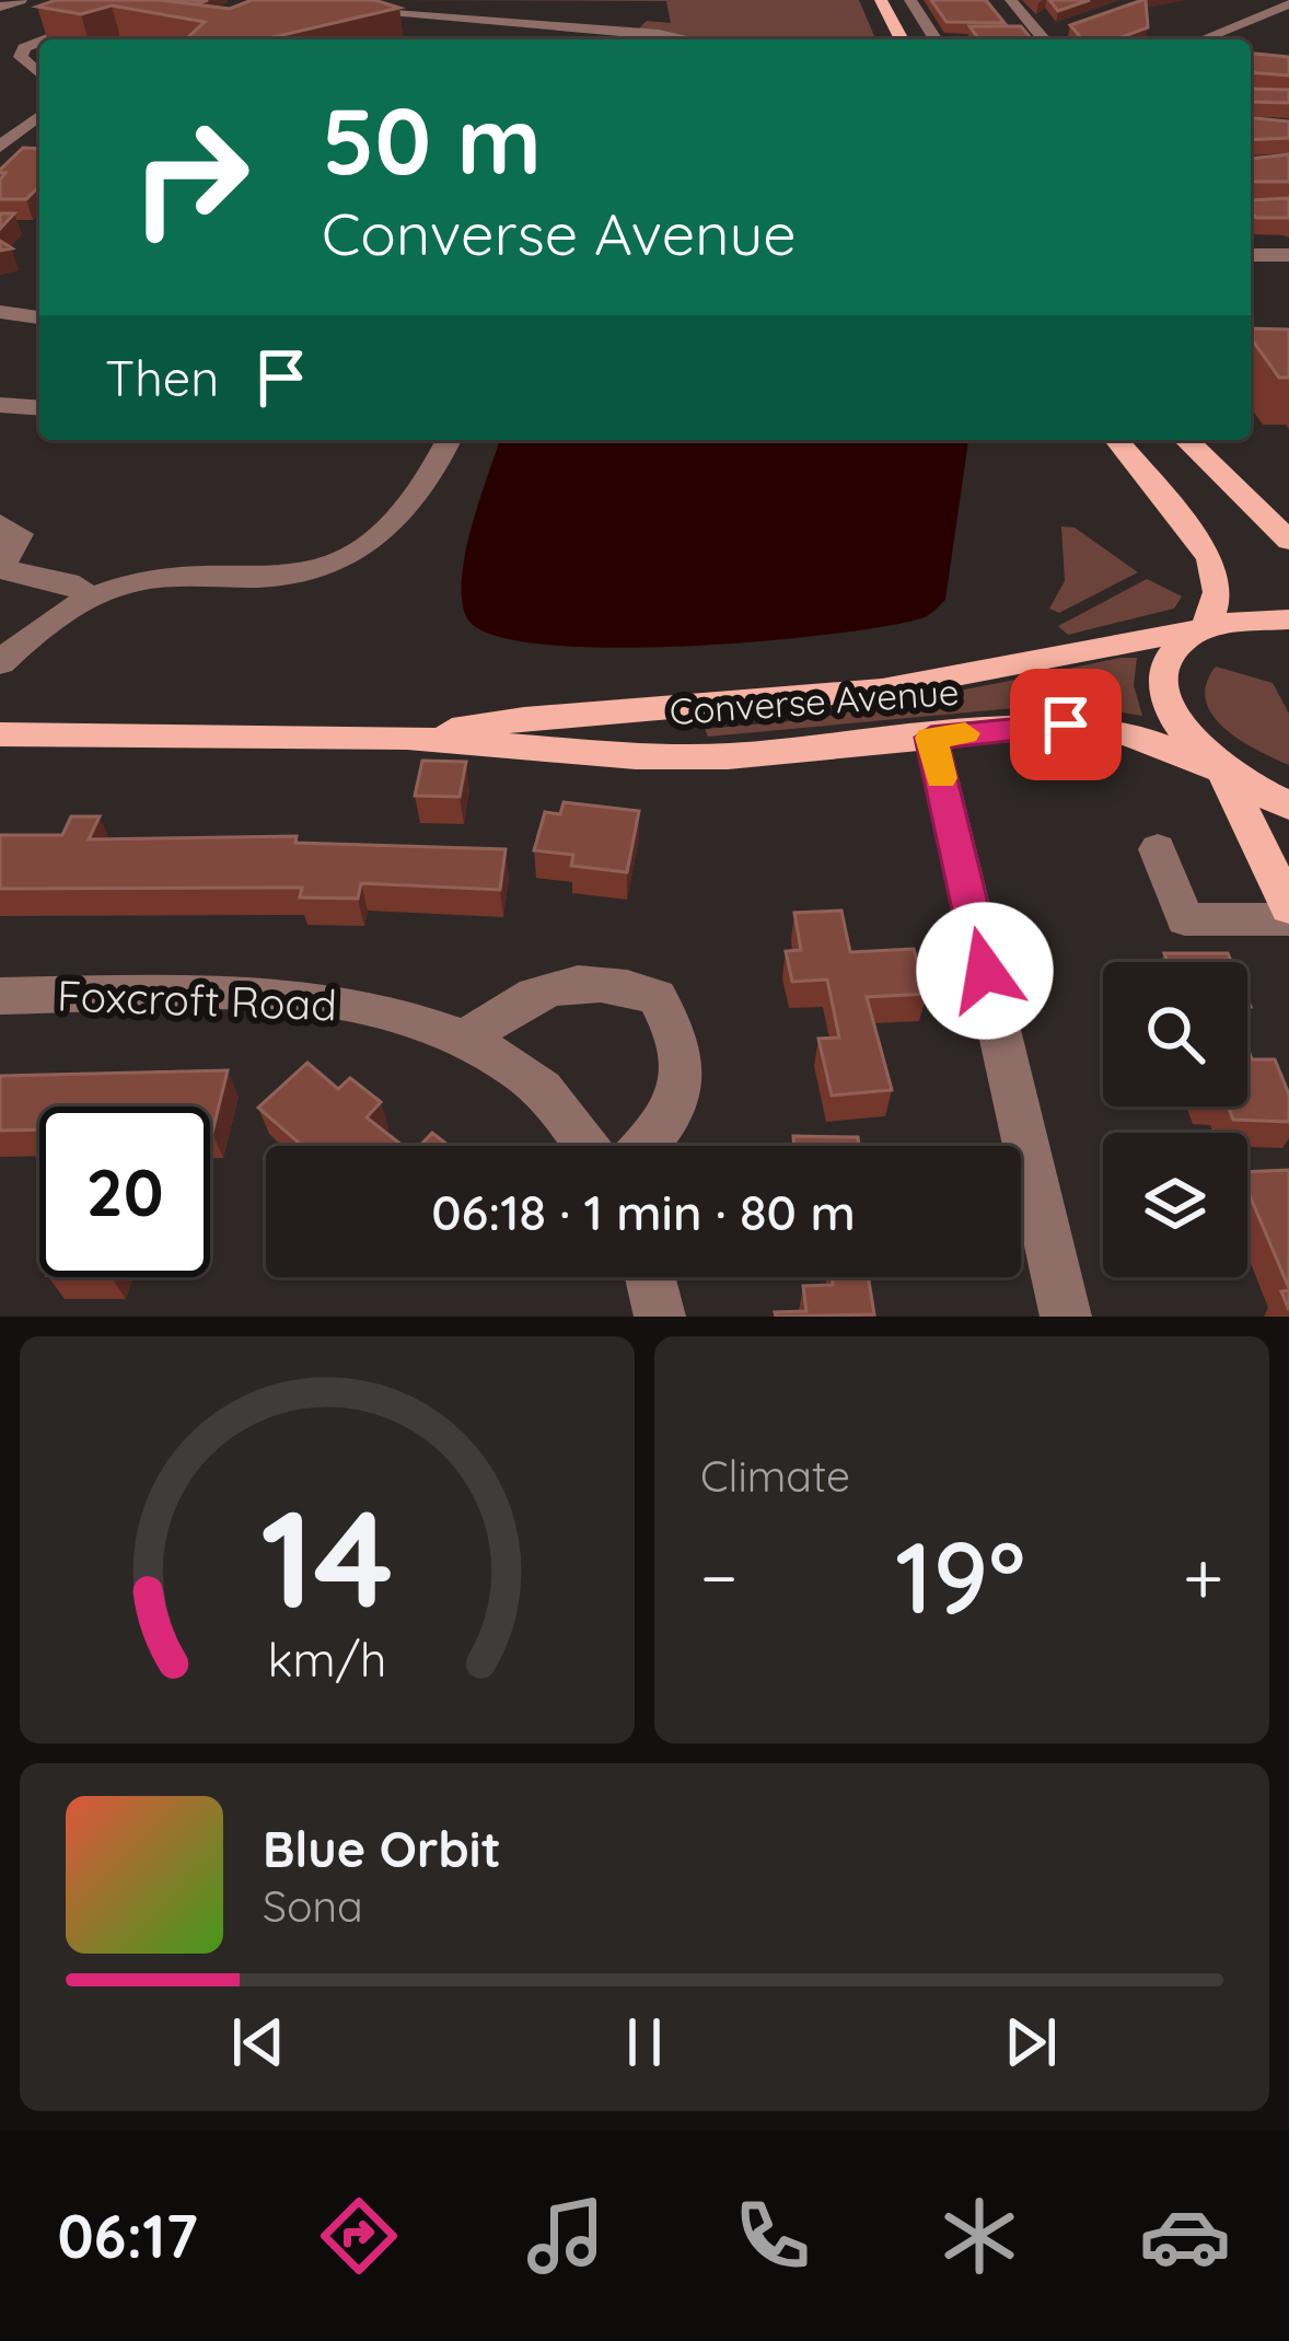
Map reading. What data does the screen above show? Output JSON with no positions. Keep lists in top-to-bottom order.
{
  "streets": {
    "main road": ["Converse Avenue"],
    "street": ["Foxcroft Road"]
  },
  "page": {
    "turn": ["50 m", "Converse Avenue"],
    "then": "Then",
    "limit": "20",
    "trip": "06:18 · 1 min · 80 m",
    "tile": "Climate",
    "heat": ["−", "19°", "+"],
    "song": ["Blue Orbit", "Sona"],
    "tabs": "06:17",
    "gauge": ["14", "km/h"]
  }
}
